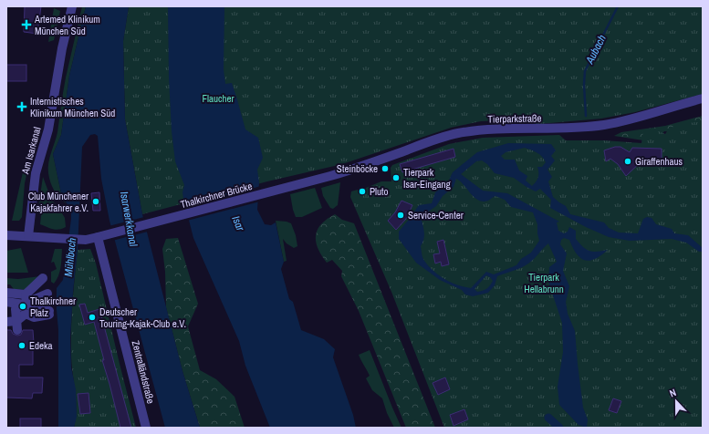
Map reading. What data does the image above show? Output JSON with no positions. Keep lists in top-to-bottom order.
{
  "streets": {
    "street": [
      "Tierparkstraße",
      "Am Isarkanal",
      "Thalkirchner Brücke",
      "Zentralländstraße"
    ]
  },
  "crossings": [
    ["Tierparkstraße", "Thalkirchner Brücke"],
    ["Thalkirchner Brücke", "Zentralländstraße"]
  ],
  "water": [
    "Aubach",
    "Isarwerkkanal",
    "Isar",
    "Mühlbach"
  ],
  "parks": ["Flaucher", "Tierpark Hellabrunn"],
  "places": {
    "health": ["Artemed Klinikum München Süd", "Internistisches Klinikum München Süd"],
    "other": [
      "Giraffenhaus",
      "Steinböcke",
      "Tierpark Isar-Eingang",
      "Pluto",
      "Club Münchener Kajakfahrer e.V.",
      "Service-Center",
      "Thalkirchner Platz",
      "Deutscher Touring-Kajak-Club e.V.",
      "Edeka"
    ]
  },
  "north": "top"
}
